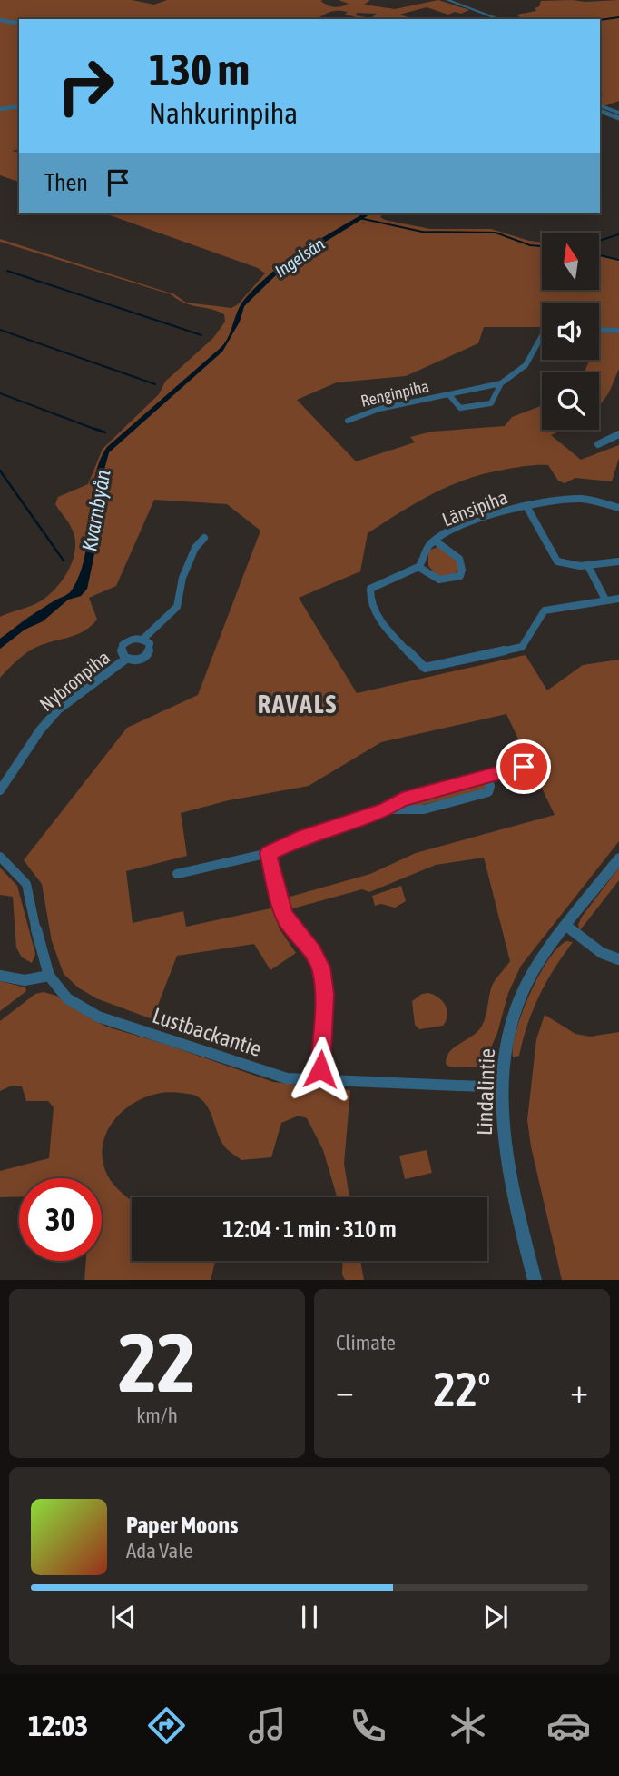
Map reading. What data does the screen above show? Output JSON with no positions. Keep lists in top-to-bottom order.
{
  "streets": {
    "street": [
      "Renginpiha",
      "Länsipiha",
      "Nybronpiha",
      "Lustbackantie",
      "Lindalintie"
    ]
  },
  "crossings": [
    ["Lustbackantie", "Lindalintie"]
  ],
  "districts": ["RAVALS"],
  "water": ["Ingelsån", "Kvarnbyån"],
  "north": "top",
  "page": {
    "turn": ["130 m", "Nahkurinpiha"],
    "then": "Then",
    "limit": "30",
    "trip": "12:04 · 1 min · 310 m",
    "tile": [
      ["22", "km/h"],
      "Climate"
    ],
    "heat": ["−", "22°", "+"],
    "song": ["Paper Moons", "Ada Vale"],
    "tabs": "12:03"
  }
}
